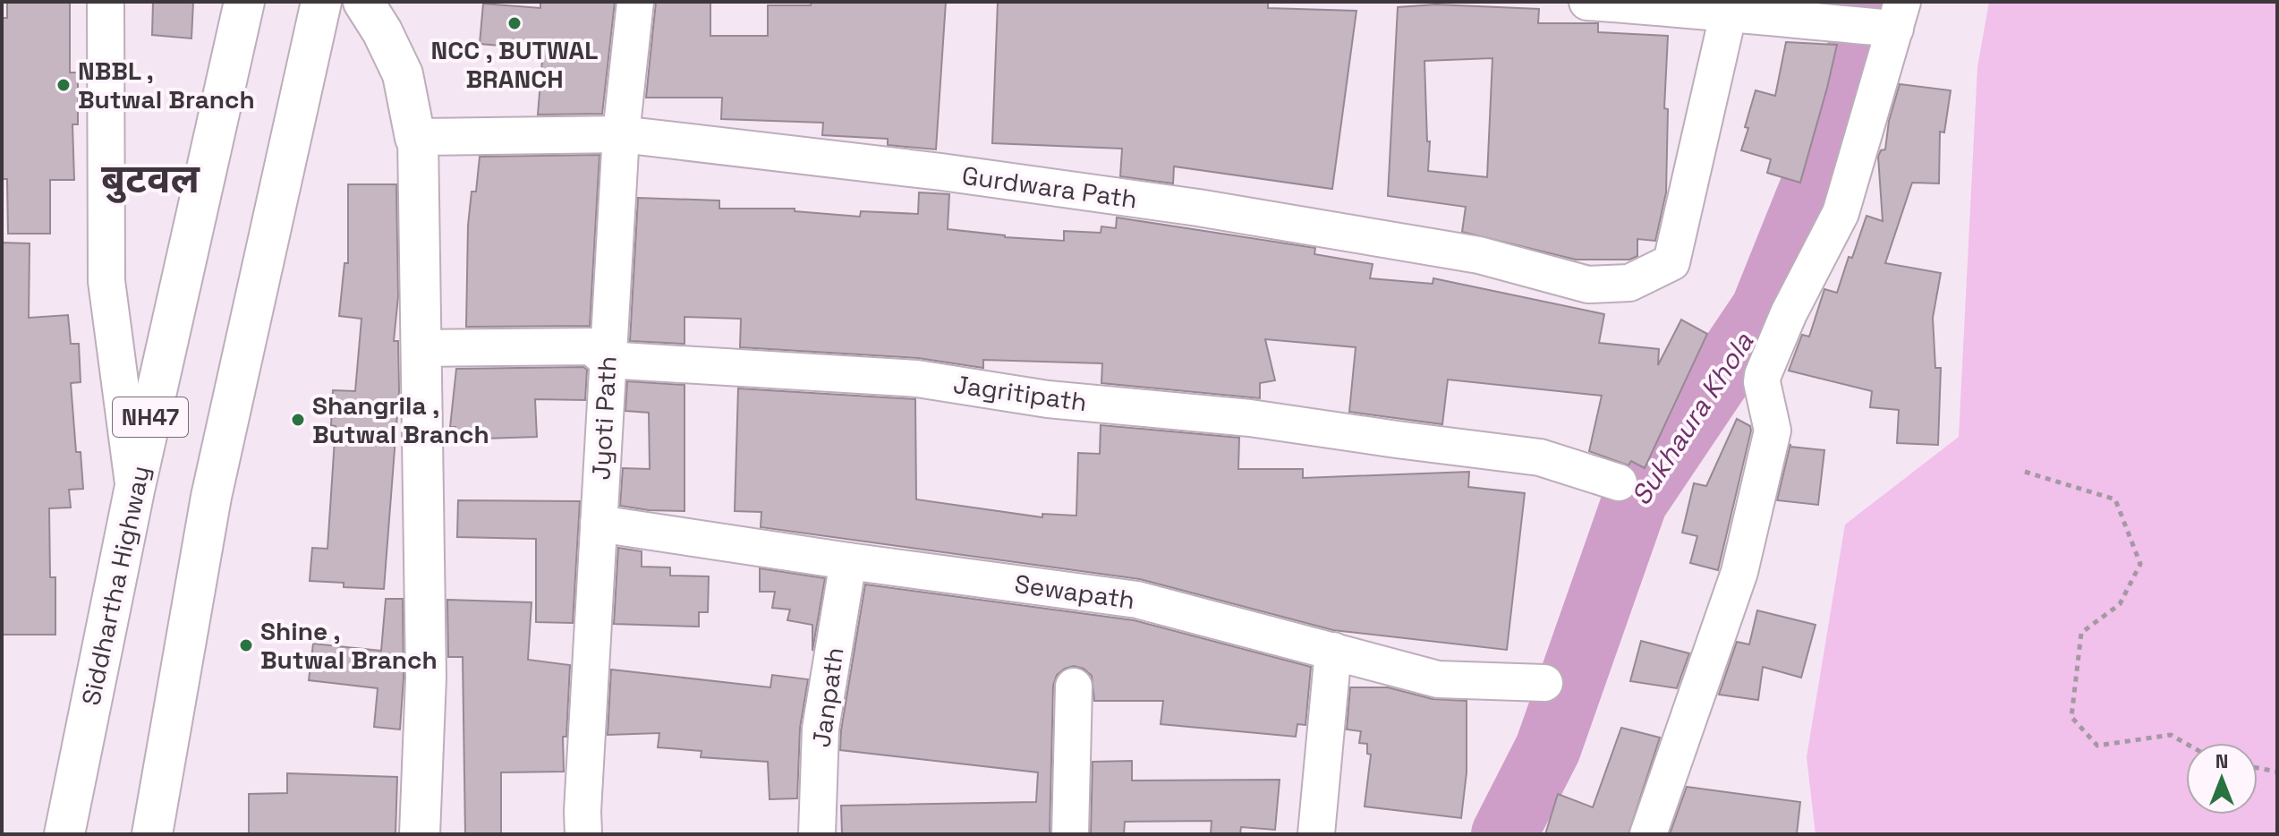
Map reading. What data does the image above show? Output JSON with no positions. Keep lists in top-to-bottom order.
{
  "streets": {
    "main road": ["NH47", "Siddhartha Highway"],
    "street": [
      "Gurdwara Path",
      "Jagritipath",
      "Jyoti Path",
      "Sewapath",
      "Janpath"
    ]
  },
  "crossings": [
    ["Gurdwara Path", "Jyoti Path"],
    ["Jagritipath", "Jyoti Path"],
    ["Jyoti Path", "Sewapath"],
    ["Sewapath", "Janpath"]
  ],
  "districts": ["बुटवल"],
  "water": ["Sukhaura Khola"],
  "places": [
    "NCC , BUTWAL BRANCH",
    "NBBL , Butwal Branch",
    "Shangrila , Butwal Branch",
    "Shine , Butwal Branch"
  ],
  "north": "top"
}
